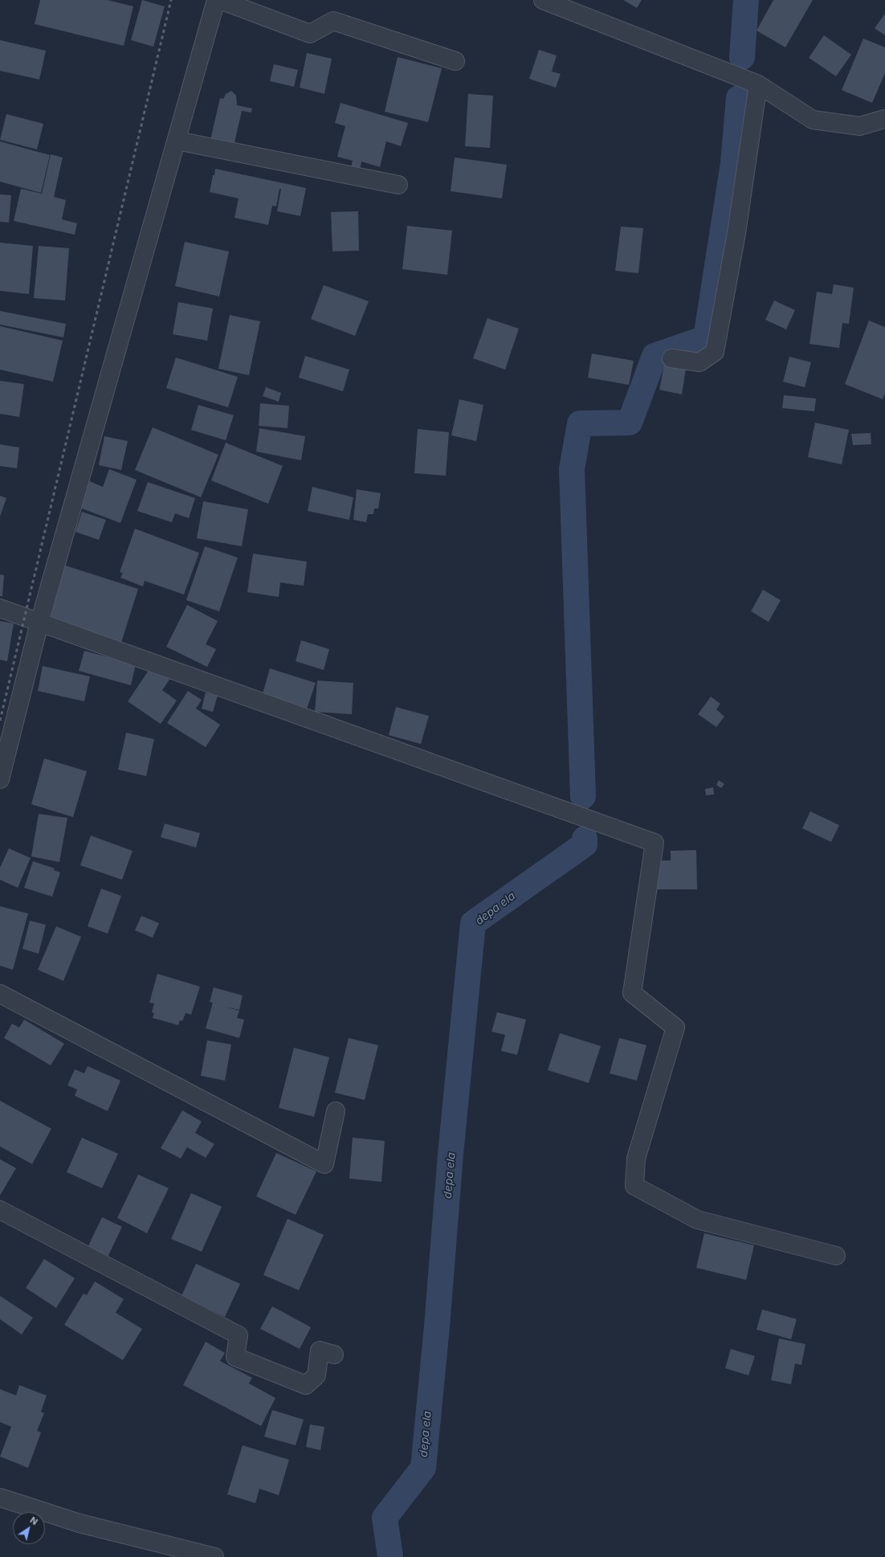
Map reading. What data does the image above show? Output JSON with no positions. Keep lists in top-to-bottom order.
{
  "water": ["depa ela"],
  "north": "top right"
}
